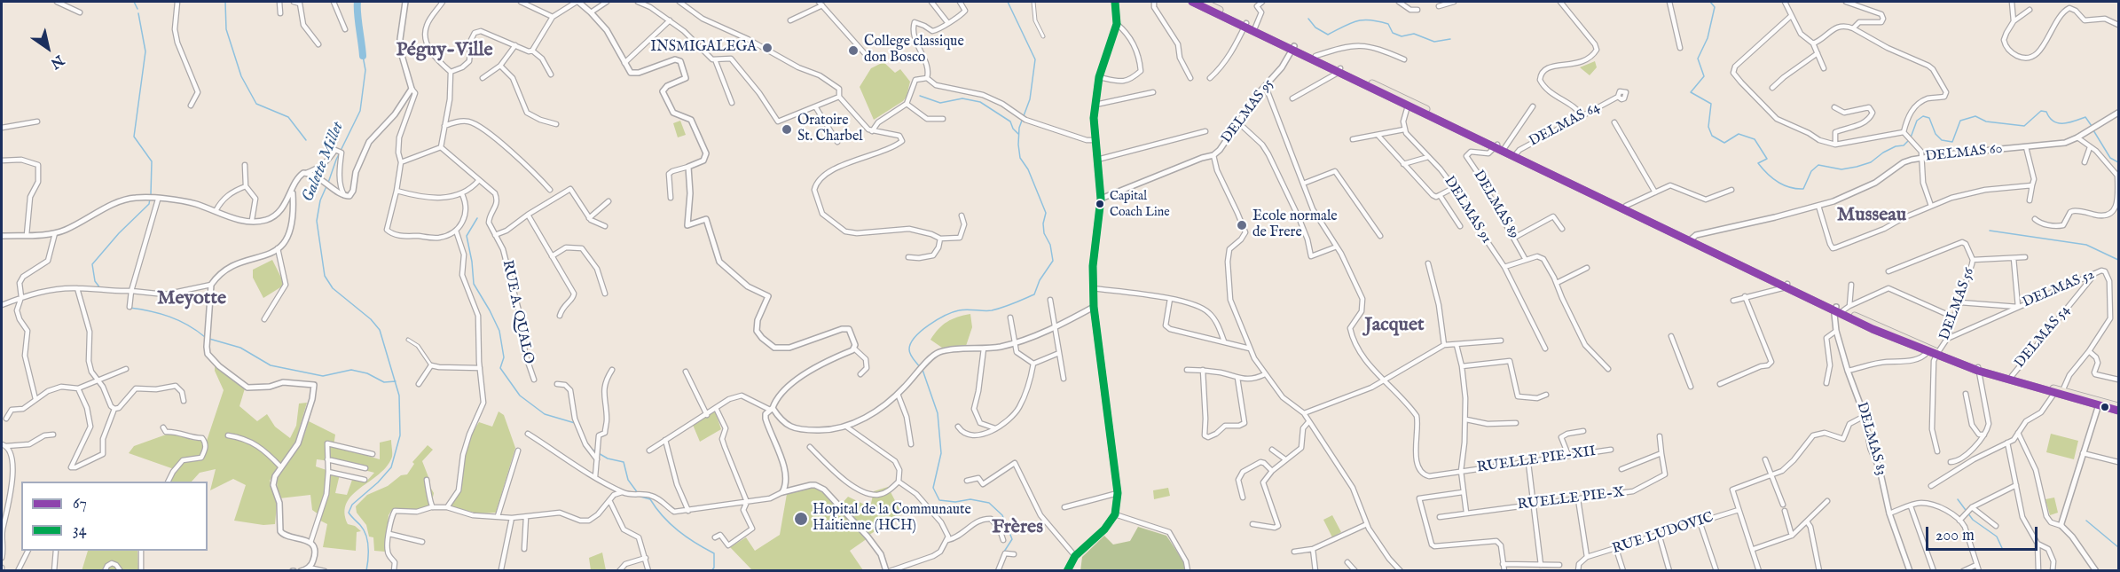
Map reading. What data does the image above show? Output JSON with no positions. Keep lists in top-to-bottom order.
{
  "streets": {
    "street": [
      "DELMAS 95",
      "DELMAS 64",
      "DELMAS 60",
      "DELMAS 89",
      "DELMAS 91",
      "DELMAS 52",
      "DELMAS 56",
      "RUE A. QUALO",
      "DELMAS 54",
      "DELMAS 83",
      "RUELLE PIE-XII",
      "RUELLE PIE-X",
      "RUE LUDOVIC"
    ]
  },
  "crossings": [
    ["DELMAS 52", "DELMAS 56"],
    ["DELMAS 52", "DELMAS 54"]
  ],
  "districts": [
    "Péguy-Ville",
    "Musseau",
    "Meyotte",
    "Jacquet",
    "Frères"
  ],
  "water": ["Galette Millet"],
  "places": [
    "INSMIGALEGA",
    "College classique don Bosco",
    "Oratoire St. Charbel",
    "Capital Coach Line",
    "Ecole normale de Frere",
    "Hopital de la Communaute Haitienne (HCH)"
  ],
  "lines": ["transit line 67", "transit line 34"],
  "legend": ["67", "34"],
  "scale_bar": "200 m",
  "north": "bottom right"
}
